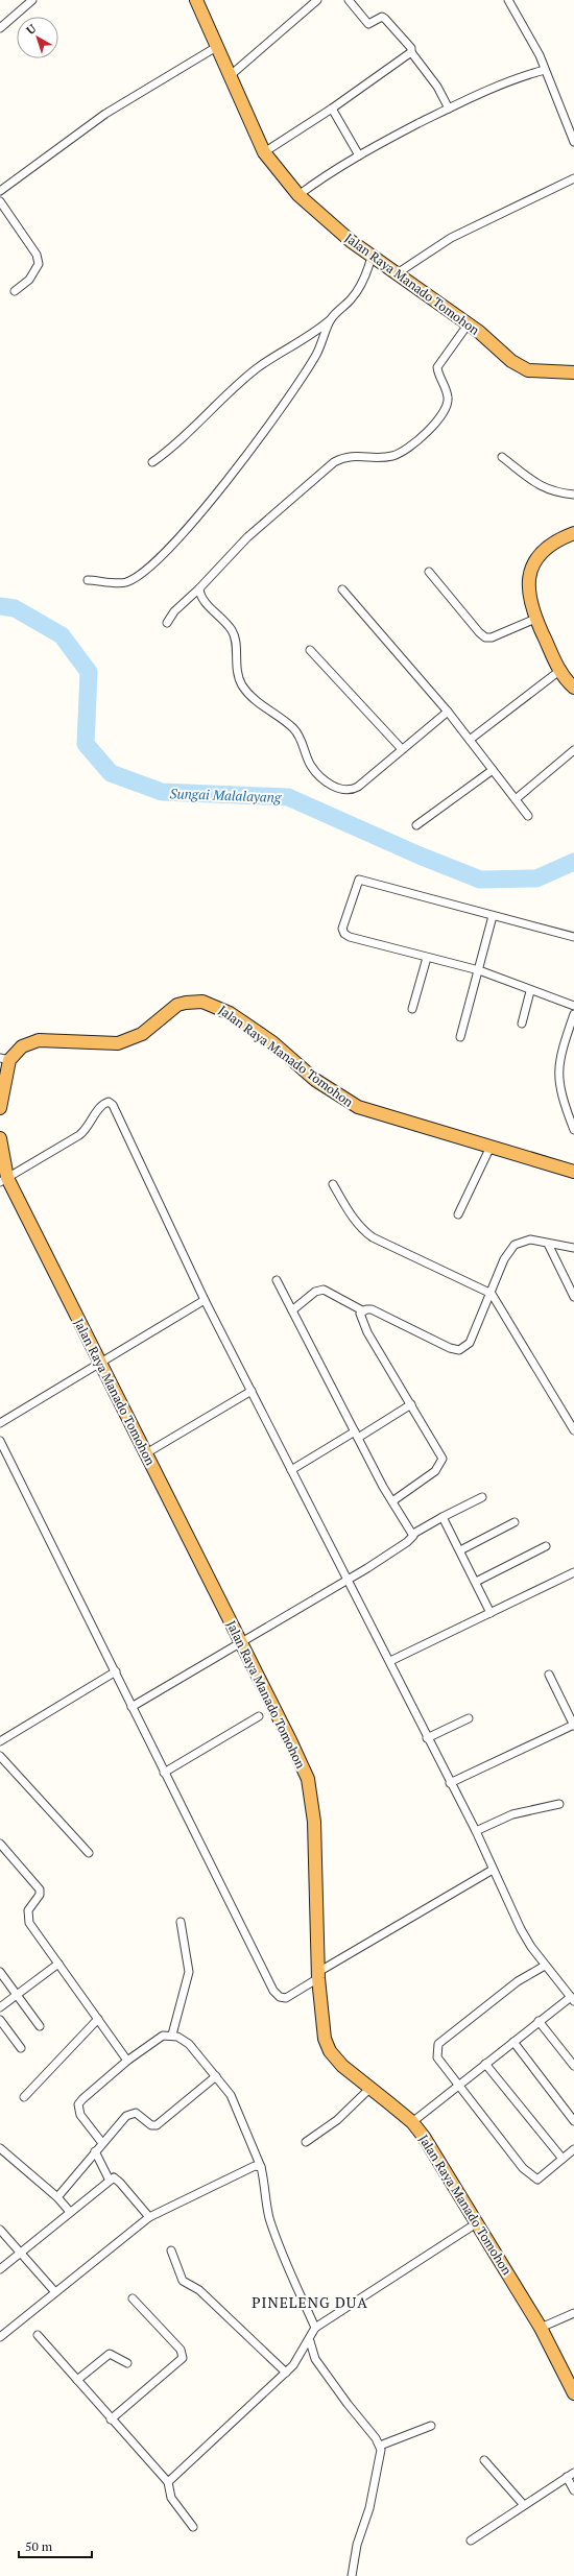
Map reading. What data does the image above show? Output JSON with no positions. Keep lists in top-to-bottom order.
{
  "streets": {
    "highway": ["Jalan Raya Manado Tomohon"]
  },
  "districts": ["PINELENG DUA"],
  "water": ["Sungai Malalayang"],
  "scale_bar": "50 m",
  "north": "top left"
}
